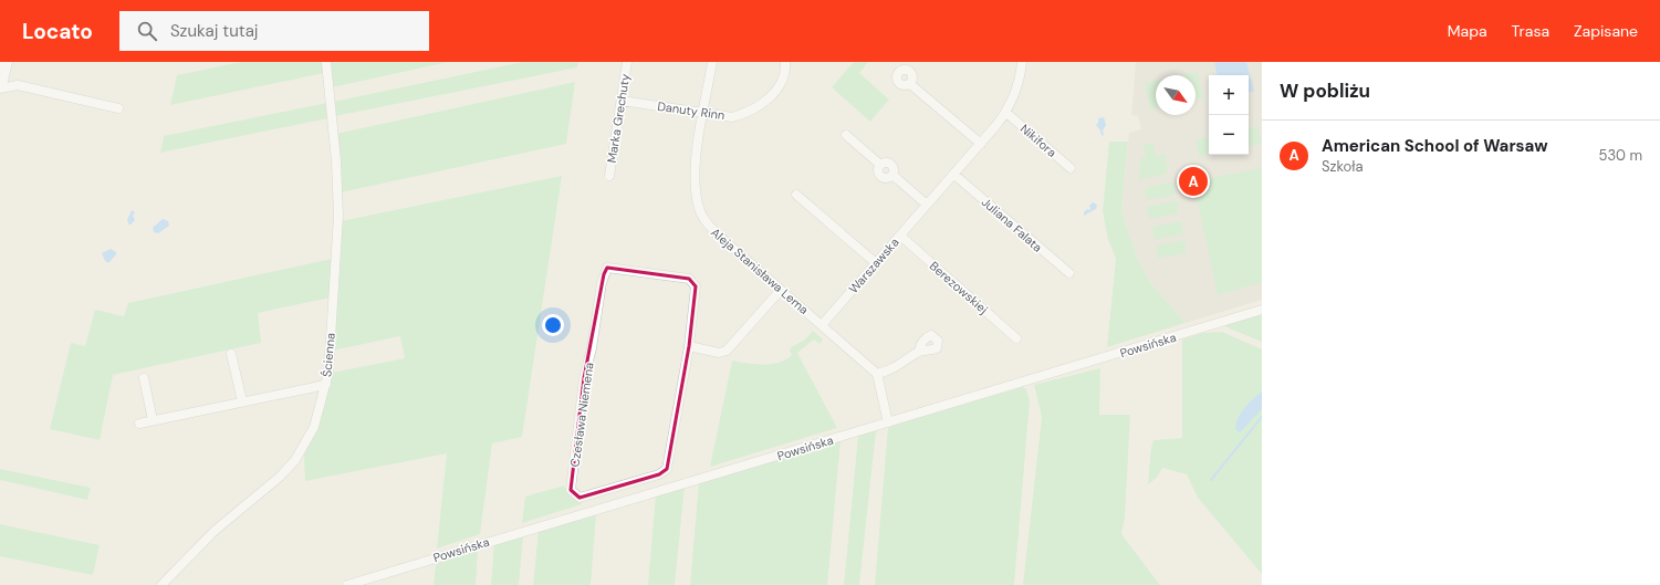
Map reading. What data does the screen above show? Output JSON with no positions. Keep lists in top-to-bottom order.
{
  "streets": {
    "street": [
      "Danuty Rinn",
      "Marka Grechuty",
      "Nikifora",
      "Juliana Falata",
      "Warszawska",
      "Aleja Stanisława Lema",
      "Berezowskiej",
      "Powsińska",
      "Ścienna",
      "Czesława Niemena"
    ]
  },
  "crossings": [
    ["Danuty Rinn", "Marka Grechuty"],
    ["Danuty Rinn", "Aleja Stanisława Lema"],
    ["Nikifora", "Warszawska"],
    ["Juliana Falata", "Warszawska"],
    ["Warszawska", "Aleja Stanisława Lema"],
    ["Warszawska", "Berezowskiej"]
  ],
  "north": "bottom right",
  "page": {
    "header": "Locato",
    "search": "Szukaj tutaj",
    "nav": ["Mapa", "Trasa", "Zapisane"],
    "heading": "W pobliżu",
    "map_buttons": ["+", "−"],
    "list": [
      {
        "mark": "A",
        "name": "American School of Warsaw",
        "note": "Szkoła",
        "value": "530 m"
      }
    ],
    "pins": "A"
  }
}
